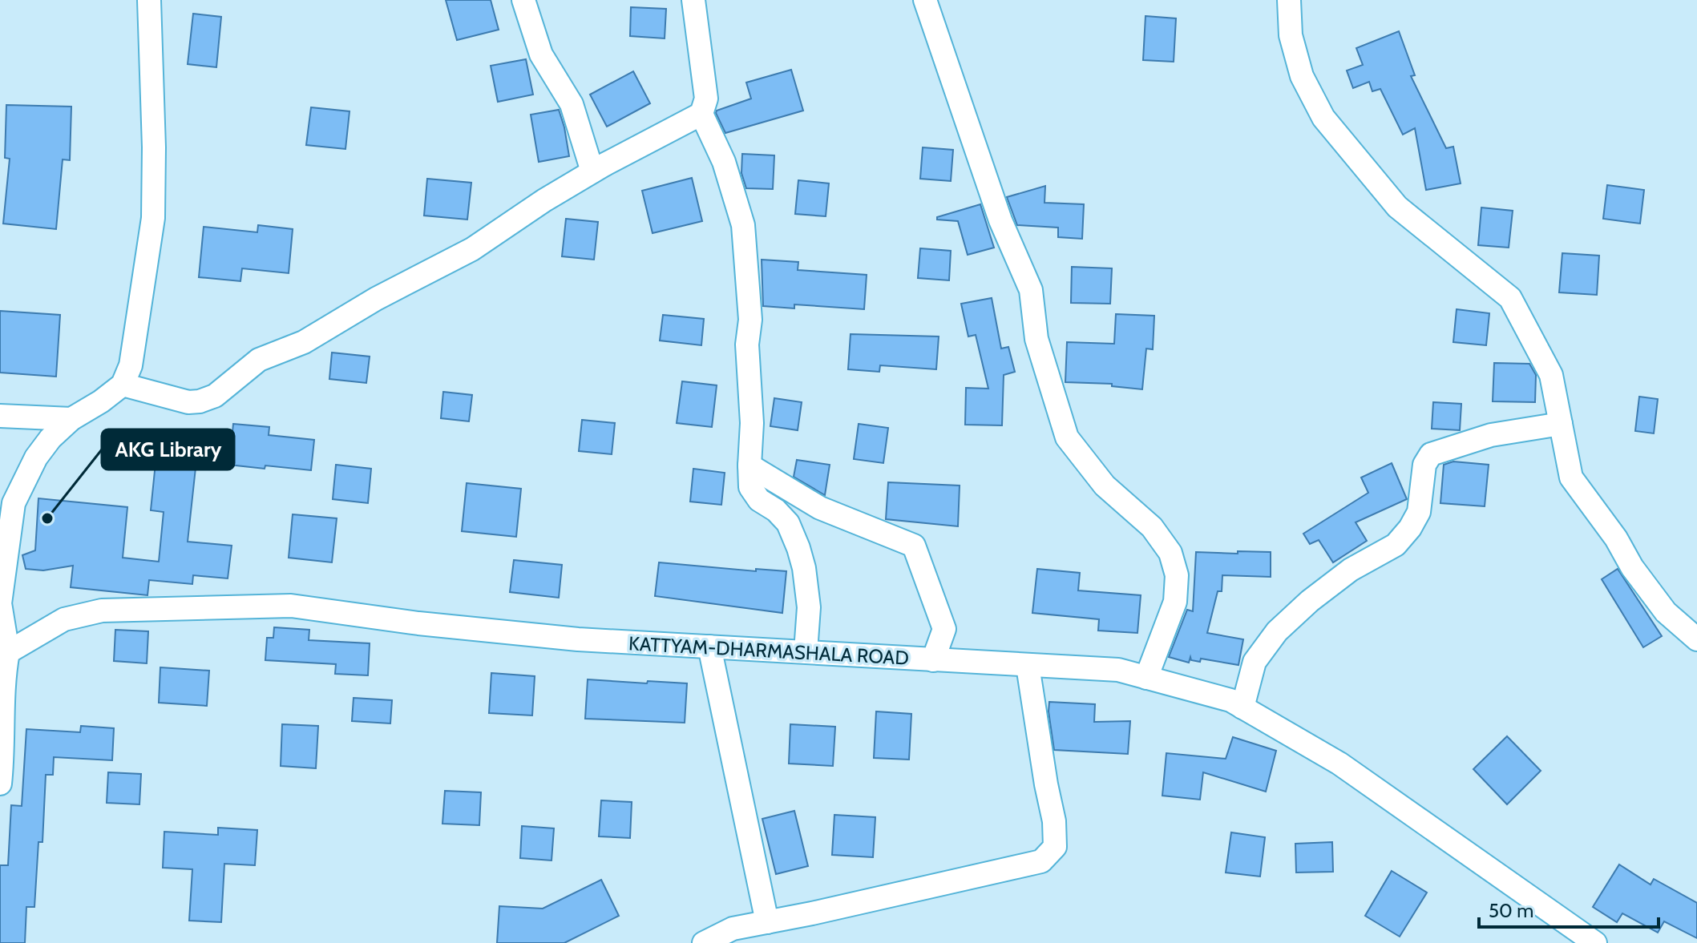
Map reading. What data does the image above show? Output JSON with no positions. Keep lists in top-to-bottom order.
{
  "streets": {
    "street": ["KATTYAM-DHARMASHALA ROAD"]
  },
  "places": ["AKG Library"],
  "scale_bar": "50 m"
}
